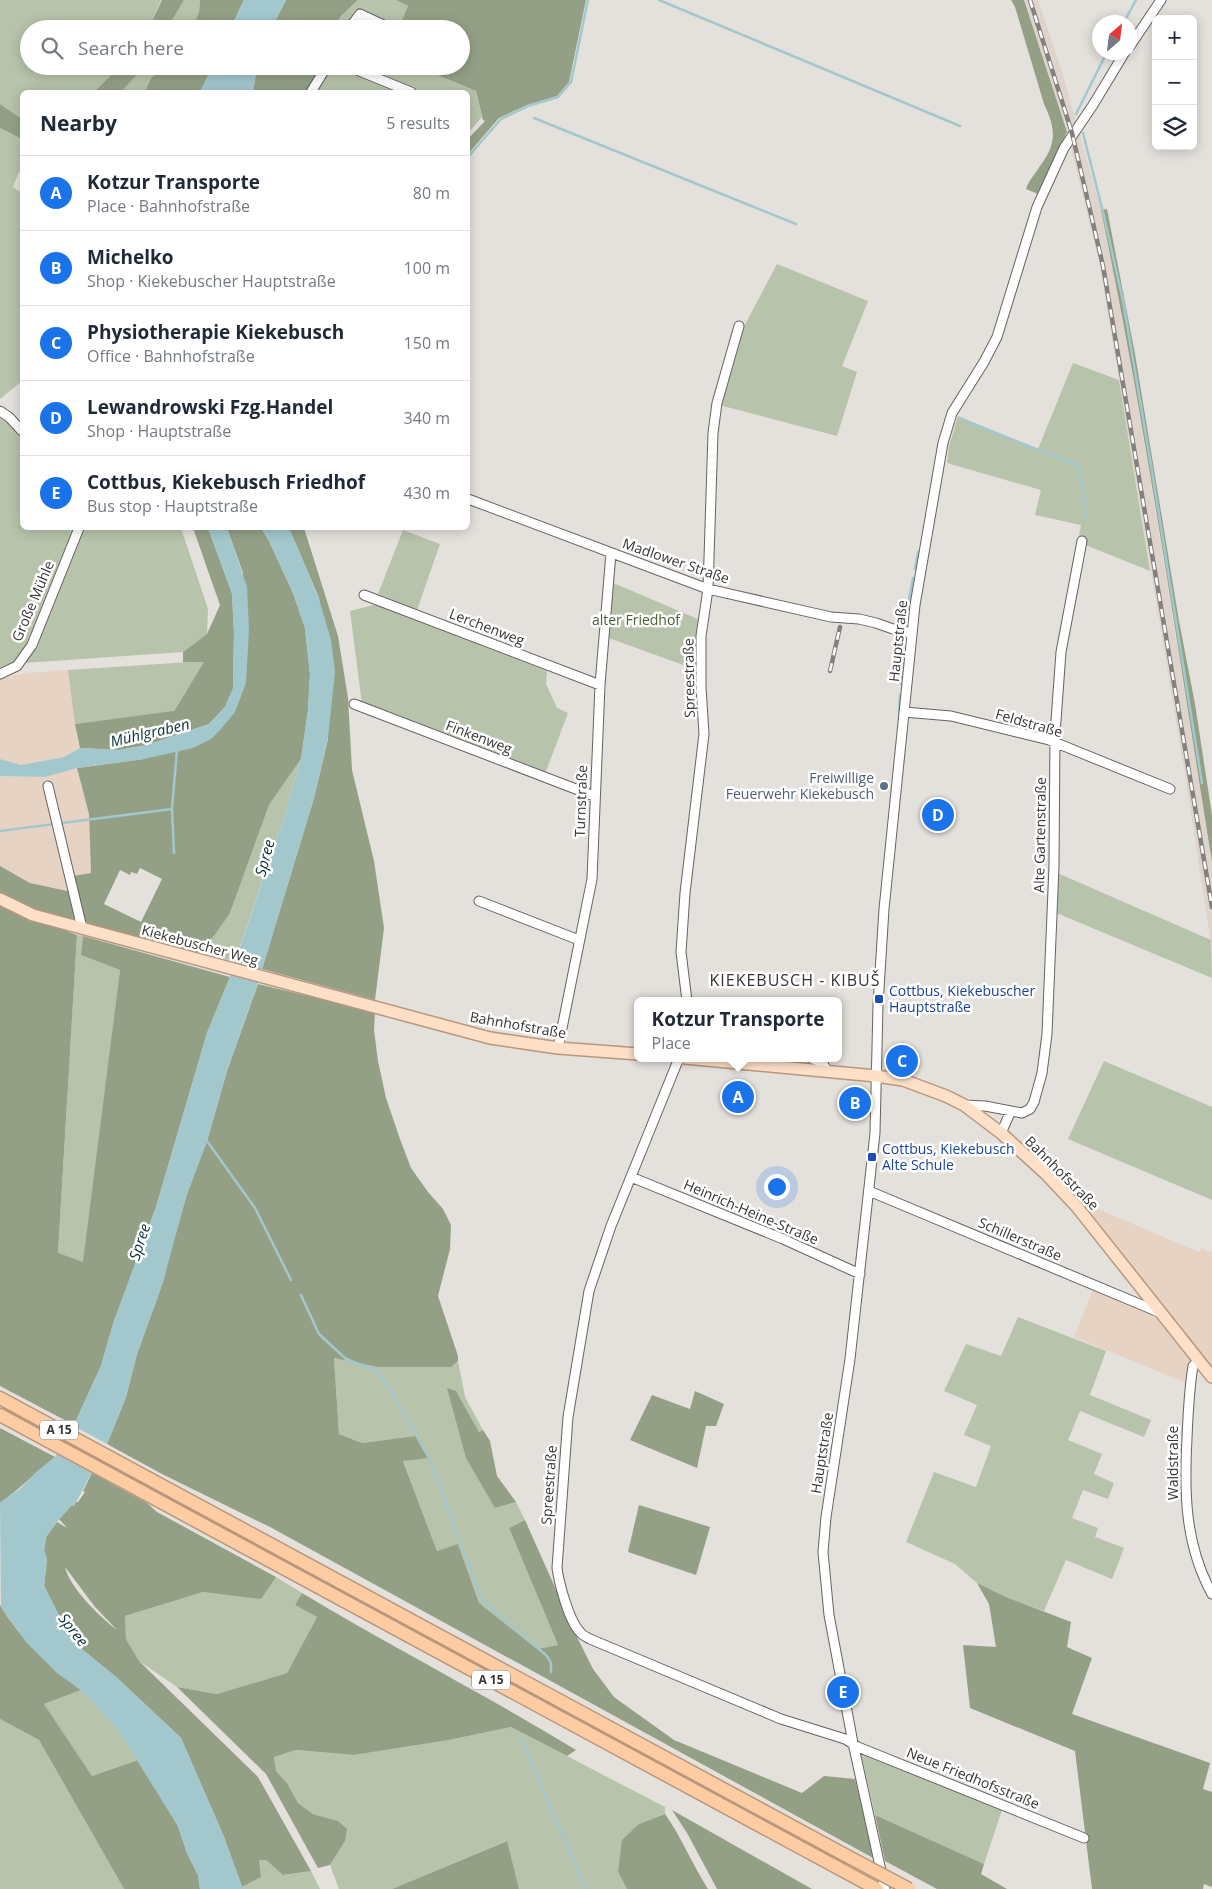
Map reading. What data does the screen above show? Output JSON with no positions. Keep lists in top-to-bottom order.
{
  "streets": {
    "highway": ["A 15"],
    "main road": ["Kiekebuscher Weg", "Bahnhofstraße"],
    "street": [
      "Madlower Straße",
      "Große Mühle",
      "Lerchenweg",
      "Hauptstraße",
      "Spreestraße",
      "Feldstraße",
      "Finkenweg",
      "Turnstraße",
      "Alte Gartenstraße",
      "Heinrich-Heine-Straße",
      "Schillerstraße",
      "Waldstraße",
      "Neue Friedhofsstraße"
    ]
  },
  "crossings": [
    ["Madlower Straße", "Hauptstraße"],
    ["Madlower Straße", "Spreestraße"],
    ["Madlower Straße", "Turnstraße"],
    ["Lerchenweg", "Turnstraße"],
    ["Hauptstraße", "Spreestraße"],
    ["Hauptstraße", "Feldstraße"],
    ["Hauptstraße", "Bahnhofstraße"],
    ["Hauptstraße", "Heinrich-Heine-Straße"],
    ["Hauptstraße", "Schillerstraße"],
    ["Hauptstraße", "Neue Friedhofsstraße"],
    ["Spreestraße", "Heinrich-Heine-Straße"],
    ["Spreestraße", "Neue Friedhofsstraße"],
    ["Feldstraße", "Alte Gartenstraße"],
    ["Finkenweg", "Turnstraße"],
    ["Turnstraße", "Bahnhofstraße"],
    ["Alte Gartenstraße", "Bahnhofstraße"],
    ["Kiekebuscher Weg", "Bahnhofstraße"],
    ["Bahnhofstraße", "Schillerstraße"],
    ["Bahnhofstraße", "Waldstraße"]
  ],
  "districts": ["KIEKEBUSCH - KIBUŠ"],
  "water": ["Mühlgraben", "Spree"],
  "parks": ["alter Friedhof"],
  "places": {
    "other": ["Freiwillige Feuerwehr Kiekebusch"],
    "transit": ["Cottbus, Kiekebuscher Hauptstraße", "Cottbus, Kiekebusch Alte Schule"]
  },
  "north": "top right",
  "page": {
    "map_buttons": ["+", "−"],
    "search": "Search here",
    "heading": ["Nearby", "5 results"],
    "list": [
      {
        "mark": "A",
        "name": "Kotzur Transporte",
        "note": "Place · Bahnhofstraße",
        "value": "80 m"
      },
      {
        "mark": "B",
        "name": "Michelko",
        "note": "Shop · Kiekebuscher Hauptstraße",
        "value": "100 m"
      },
      {
        "mark": "C",
        "name": "Physiotherapie Kiekebusch",
        "note": "Office · Bahnhofstraße",
        "value": "150 m"
      },
      {
        "mark": "D",
        "name": "Lewandrowski Fzg.Handel",
        "note": "Shop · Hauptstraße",
        "value": "340 m"
      },
      {
        "mark": "E",
        "name": "Cottbus, Kiekebusch Friedhof",
        "note": "Bus stop · Hauptstraße",
        "value": "430 m"
      }
    ],
    "pins": [
      "D",
      "C",
      "A",
      "B",
      "E"
    ],
    "popup": ["Kotzur Transporte", "Place"]
  }
}
